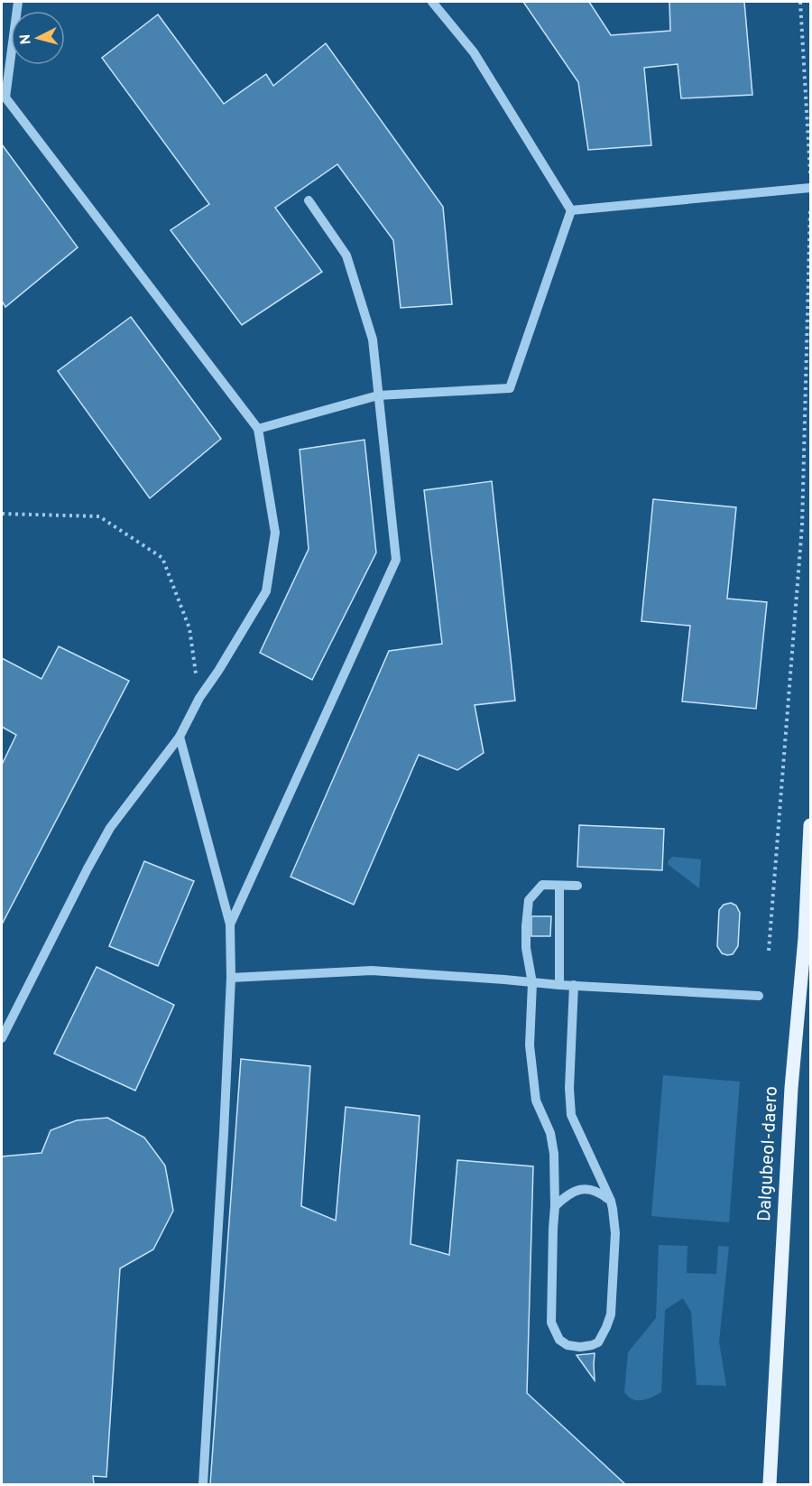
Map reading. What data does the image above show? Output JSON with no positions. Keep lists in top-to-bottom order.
{
  "streets": {
    "main road": ["Dalgubeol-daero"]
  },
  "north": "left"
}
